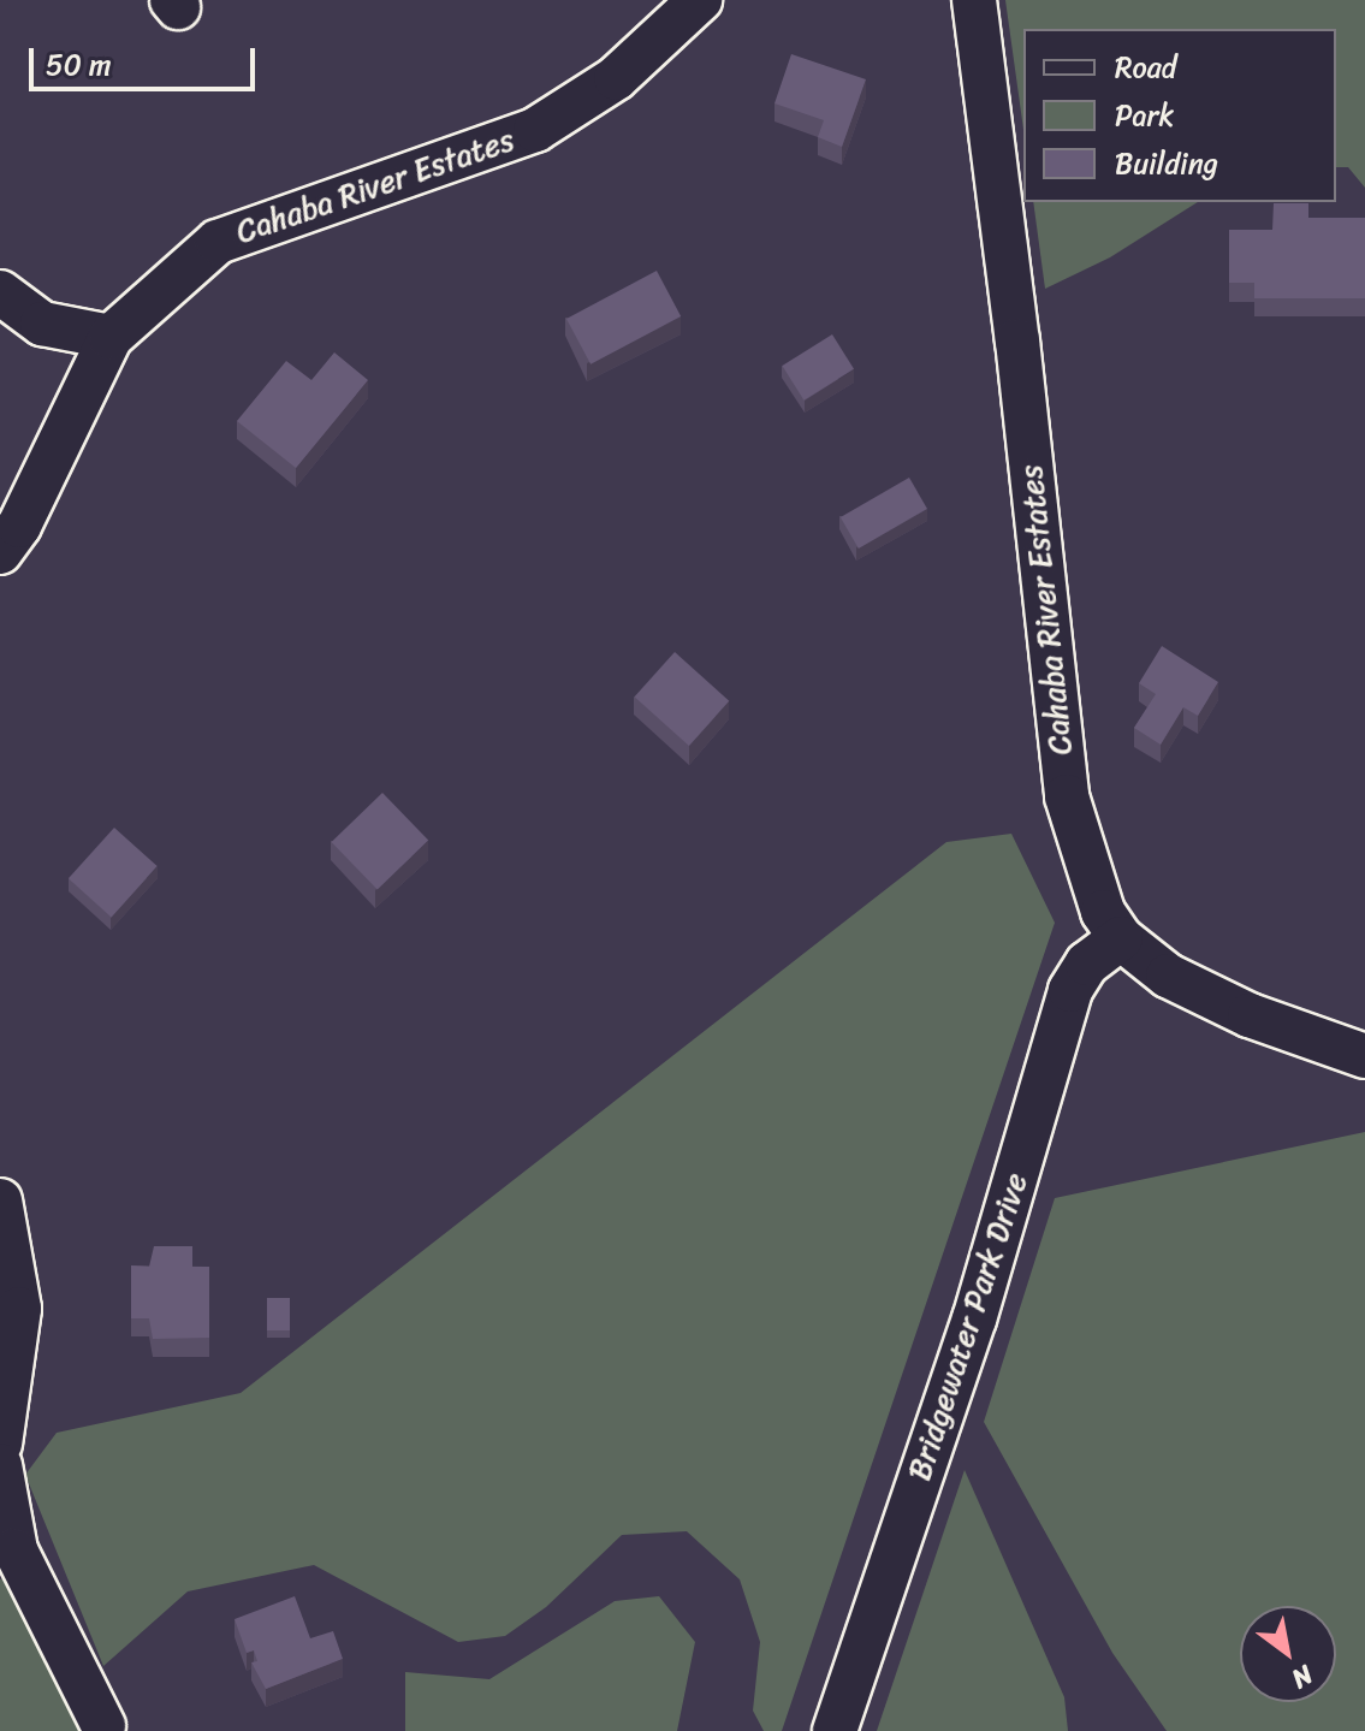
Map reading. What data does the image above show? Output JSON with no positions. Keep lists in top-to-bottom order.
{
  "streets": {
    "street": ["Cahaba River Estates", "Bridgewater Park Drive"]
  },
  "crossings": [
    ["Cahaba River Estates", "Bridgewater Park Drive"]
  ],
  "legend": ["Road", "Park", "Building"],
  "scale_bar": "50 m",
  "north": "bottom right"
}
